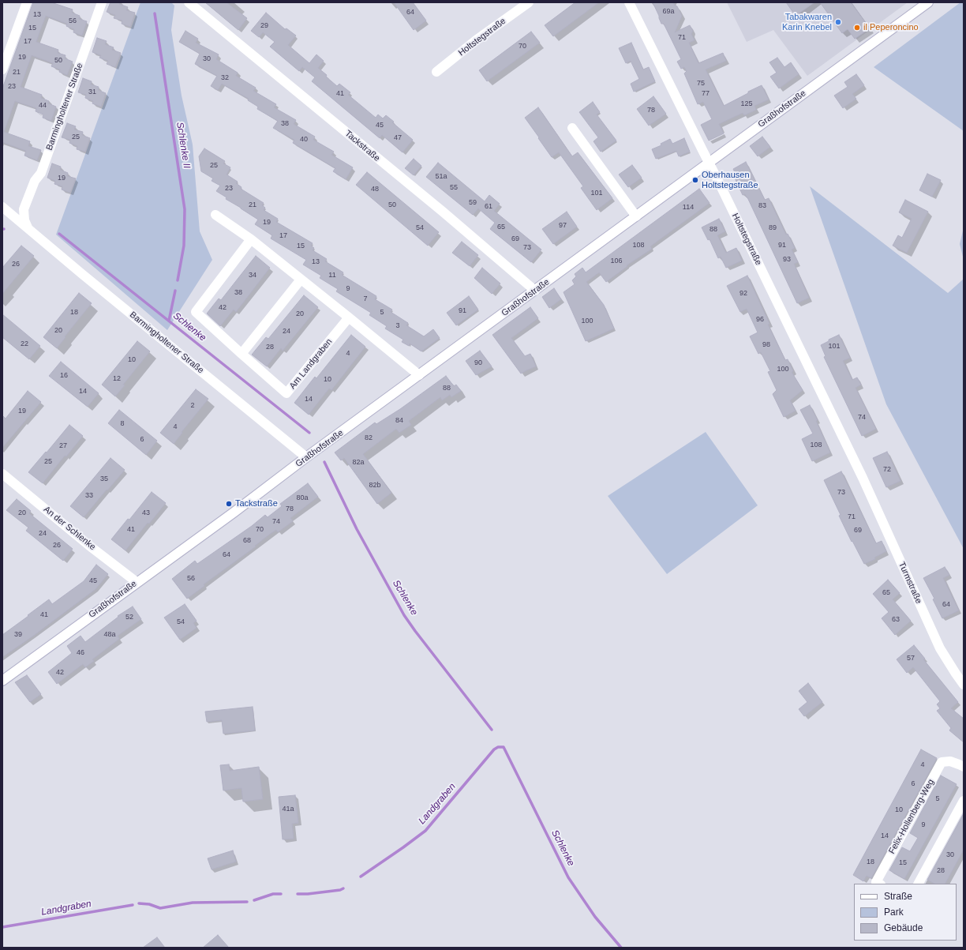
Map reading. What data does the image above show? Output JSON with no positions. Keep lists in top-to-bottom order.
{
  "streets": {
    "street": [
      "Holtstegstraße",
      "Barmingholtener Straße",
      "Graßhofstraße",
      "Tackstraße",
      "Am Landgraben",
      "An der Schlenke",
      "Turmstraße",
      "Felix-Hollenberg-Weg"
    ]
  },
  "crossings": [
    ["Holtstegstraße", "Graßhofstraße"],
    ["Holtstegstraße", "Turmstraße"],
    ["Barmingholtener Straße", "Graßhofstraße"],
    ["Graßhofstraße", "Tackstraße"],
    ["Graßhofstraße", "An der Schlenke"]
  ],
  "water": ["Schlenke II", "Schlenke", "Landgraben"],
  "places": [
    "Tabakwaren Karin Knebel",
    "il Peperoncino",
    "Oberhausen Holtstegstraße",
    "Tackstraße"
  ],
  "house_numbers": [
    "69a",
    "64",
    "13",
    "56",
    "29",
    "15",
    "71",
    "17",
    "70",
    "19",
    "30",
    "50",
    "21",
    "32",
    "75",
    "23",
    "31",
    "41",
    "77",
    "125",
    "44",
    "78",
    "38",
    "45",
    "25",
    "47",
    "40",
    "25",
    "51a",
    "19",
    "55",
    "23",
    "48",
    "101",
    "59",
    "21",
    "50",
    "83",
    "61",
    "114",
    "19",
    "97",
    "65",
    "54",
    "89",
    "88",
    "17",
    "69",
    "108",
    "91",
    "15",
    "73",
    "93",
    "106",
    "13",
    "26",
    "34",
    "11",
    "9",
    "38",
    "92",
    "7",
    "42",
    "91",
    "18",
    "5",
    "20",
    "96",
    "100",
    "3",
    "20",
    "24",
    "22",
    "98",
    "101",
    "28",
    "4",
    "10",
    "90",
    "100",
    "16",
    "12",
    "10",
    "88",
    "14",
    "14",
    "2",
    "19",
    "74",
    "84",
    "8",
    "4",
    "82",
    "6",
    "108",
    "27",
    "25",
    "82a",
    "72",
    "35",
    "82b",
    "73",
    "33",
    "80a",
    "78",
    "20",
    "43",
    "71",
    "74",
    "41",
    "70",
    "69",
    "24",
    "68",
    "26",
    "64",
    "56",
    "45",
    "65",
    "64",
    "41",
    "52",
    "63",
    "54",
    "39",
    "48a",
    "46",
    "57",
    "42",
    "4",
    "6",
    "5",
    "41a",
    "10",
    "9",
    "14",
    "30",
    "18",
    "15",
    "28"
  ],
  "legend": ["Straße", "Park", "Gebäude"]
}
